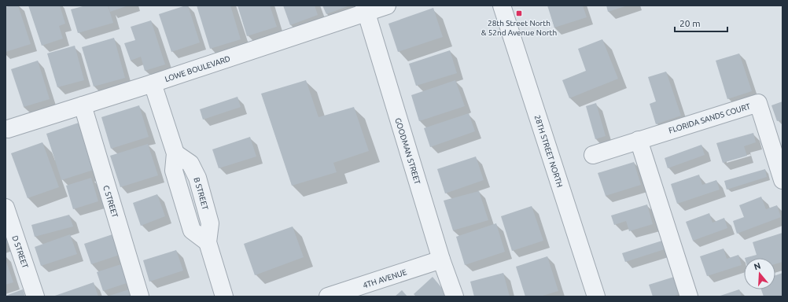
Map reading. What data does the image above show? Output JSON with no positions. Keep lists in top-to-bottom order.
{
  "streets": {
    "street": [
      "LOWE BOULEVARD",
      "FLORIDA SANDS COURT",
      "GOODMAN STREET",
      "28TH STREET NORTH",
      "B STREET",
      "C STREET",
      "D STREET",
      "4TH AVENUE"
    ]
  },
  "crossings": [
    ["LOWE BOULEVARD", "GOODMAN STREET"],
    ["LOWE BOULEVARD", "B STREET"],
    ["LOWE BOULEVARD", "C STREET"],
    ["GOODMAN STREET", "4TH AVENUE"]
  ],
  "places": {
    "transit": ["28th Street North & 52nd Avenue North"]
  },
  "scale_bar": "20 m",
  "north": "top"
}
